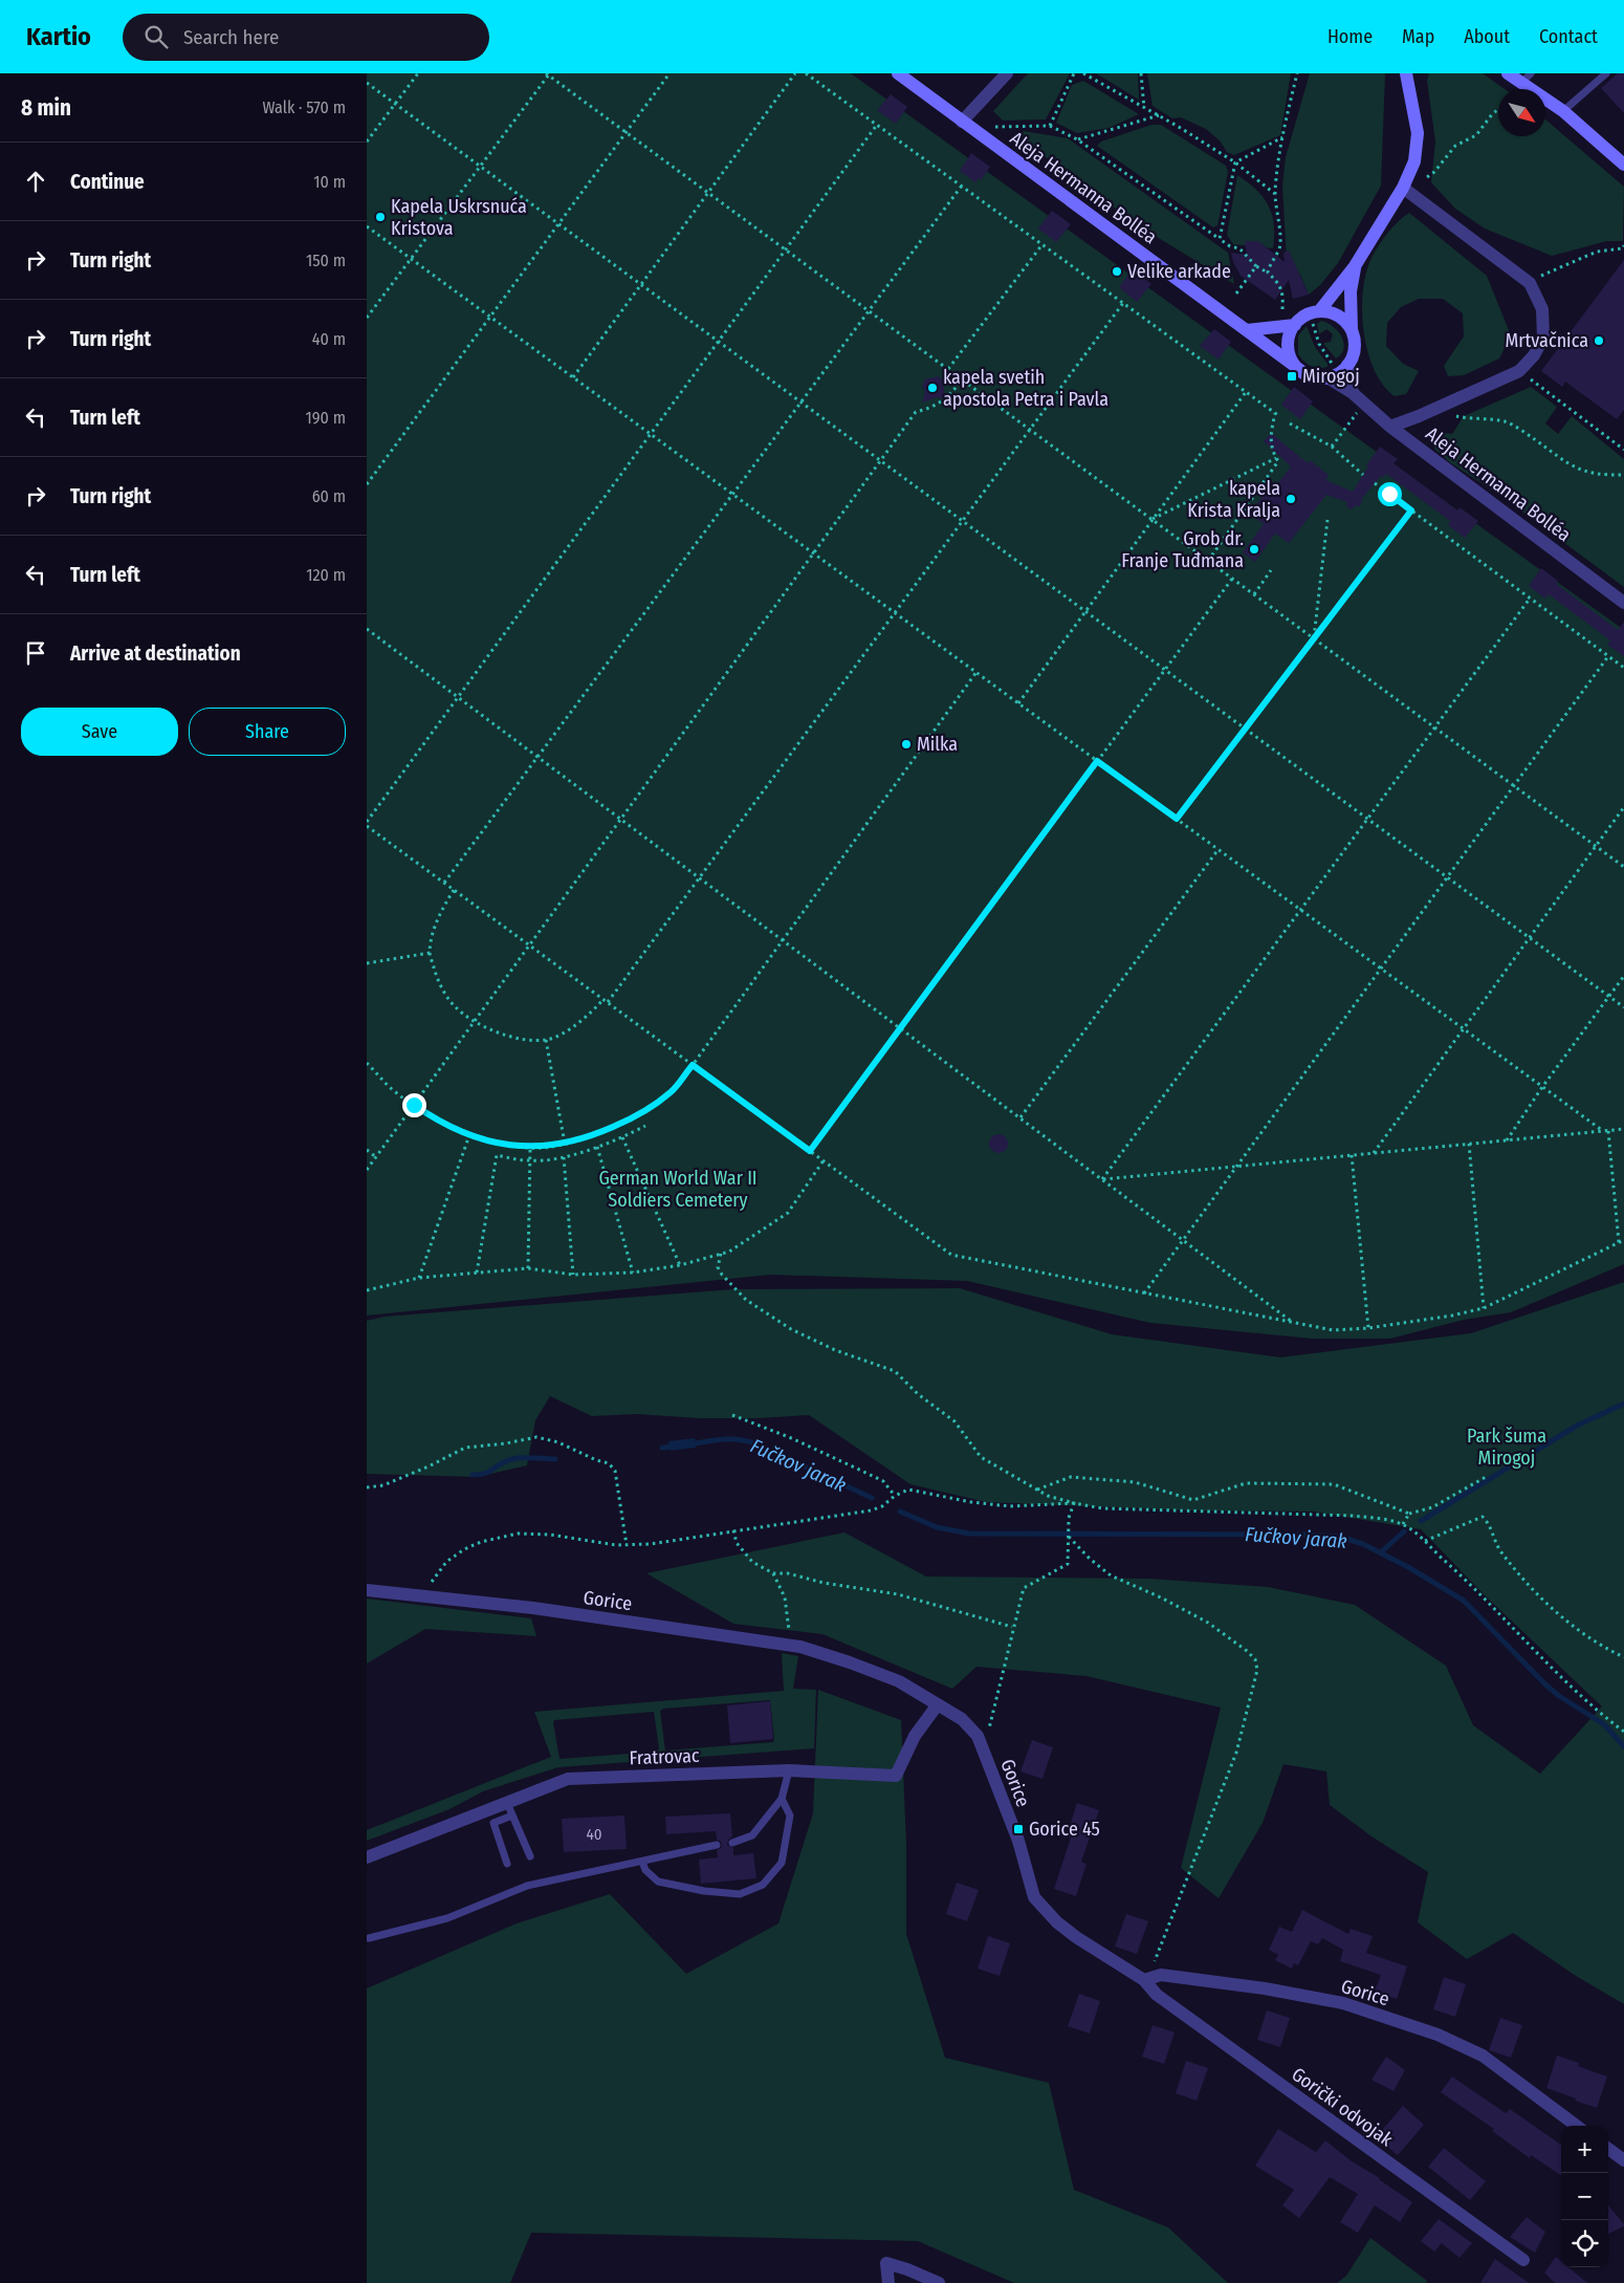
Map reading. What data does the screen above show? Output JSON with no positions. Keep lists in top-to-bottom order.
{
  "streets": {
    "main road": ["Aleja Hermanna Bolléa"],
    "street": ["Gorice", "Fratrovac", "Gorički odvojak"]
  },
  "crossings": [
    ["Gorice", "Fratrovac"],
    ["Gorice", "Gorički odvojak"]
  ],
  "water": ["Fučkov jarak"],
  "parks": ["German World War II Soldiers Cemetery", "Park šuma Mirogoj"],
  "places": {
    "other": [
      "Kapela Uskrsnuća Kristova",
      "Velike arkade",
      "Mrtvačnica",
      "kapela svetih apostola Petra i Pavla",
      "kapela Krista Kralja",
      "Grob dr. Franje Tuđmana",
      "Milka"
    ],
    "transit": ["Mirogoj", "Gorice 45"]
  },
  "house_numbers": ["40"],
  "north": "bottom right",
  "page": {
    "header": "Kartio",
    "search": "Search here",
    "nav": [
      "Home",
      "Map",
      "About",
      "Contact"
    ],
    "heading": ["8 min", "Walk · 570 m"],
    "list": [
      ["Continue", "10 m"],
      ["Turn right", "150 m"],
      ["Turn right", "40 m"],
      ["Turn left", "190 m"],
      ["Turn right", "60 m"],
      ["Turn left", "120 m"],
      "Arrive at destination"
    ],
    "buttons": ["Save", "Share"],
    "map_buttons": ["+", "−"]
  }
}
